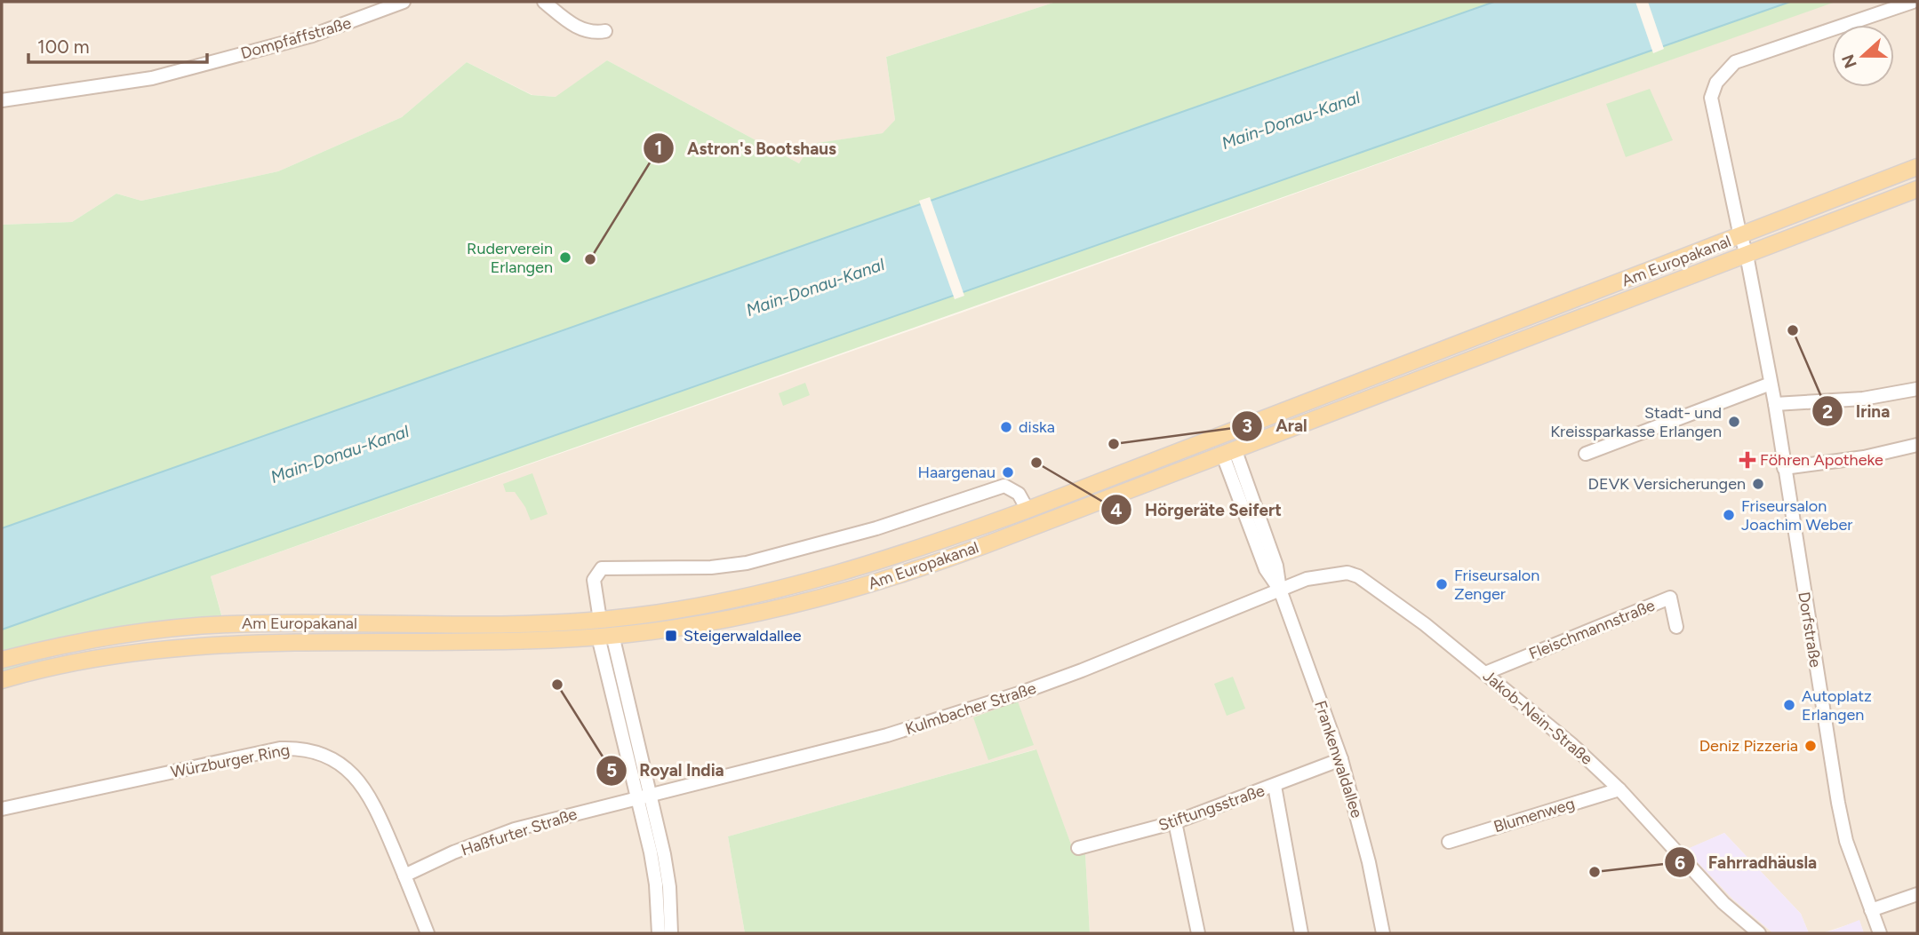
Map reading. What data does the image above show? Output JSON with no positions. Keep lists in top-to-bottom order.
{
  "streets": {
    "main road": ["Am Europakanal"],
    "street": [
      "Dompfaffstraße",
      "Fleischmannstraße",
      "Dorfstraße",
      "Kulmbacher Straße",
      "Jakob-Nein-Straße",
      "Frankenwaldallee",
      "Würzburger Ring",
      "Stiftungsstraße",
      "Blumenweg",
      "Haßfurter Straße"
    ]
  },
  "crossings": [
    ["Am Europakanal", "Dorfstraße"],
    ["Am Europakanal", "Frankenwaldallee"],
    ["Fleischmannstraße", "Jakob-Nein-Straße"],
    ["Kulmbacher Straße", "Jakob-Nein-Straße"],
    ["Kulmbacher Straße", "Frankenwaldallee"],
    ["Kulmbacher Straße", "Haßfurter Straße"],
    ["Jakob-Nein-Straße", "Frankenwaldallee"],
    ["Jakob-Nein-Straße", "Blumenweg"],
    ["Frankenwaldallee", "Stiftungsstraße"],
    ["Würzburger Ring", "Haßfurter Straße"]
  ],
  "water": ["Main-Donau-Kanal"],
  "places": {
    "other": [
      "Ruderverein Erlangen",
      "Astron's Bootshaus",
      "Irina",
      "Stadt- und Kreissparkasse Erlangen",
      "diska",
      "Aral",
      "Hörgeräte Seifert",
      "Haargenau",
      "DEVK Versicherungen",
      "Friseursalon Joachim Weber",
      "Friseursalon Zenger",
      "Royal India",
      "Autoplatz Erlangen",
      "Deniz Pizzeria",
      "Fahrradhäusla"
    ],
    "health": ["Föhren Apotheke"],
    "transit": ["Steigerwaldallee"]
  },
  "scale_bar": "100 m",
  "north": "left"
}
